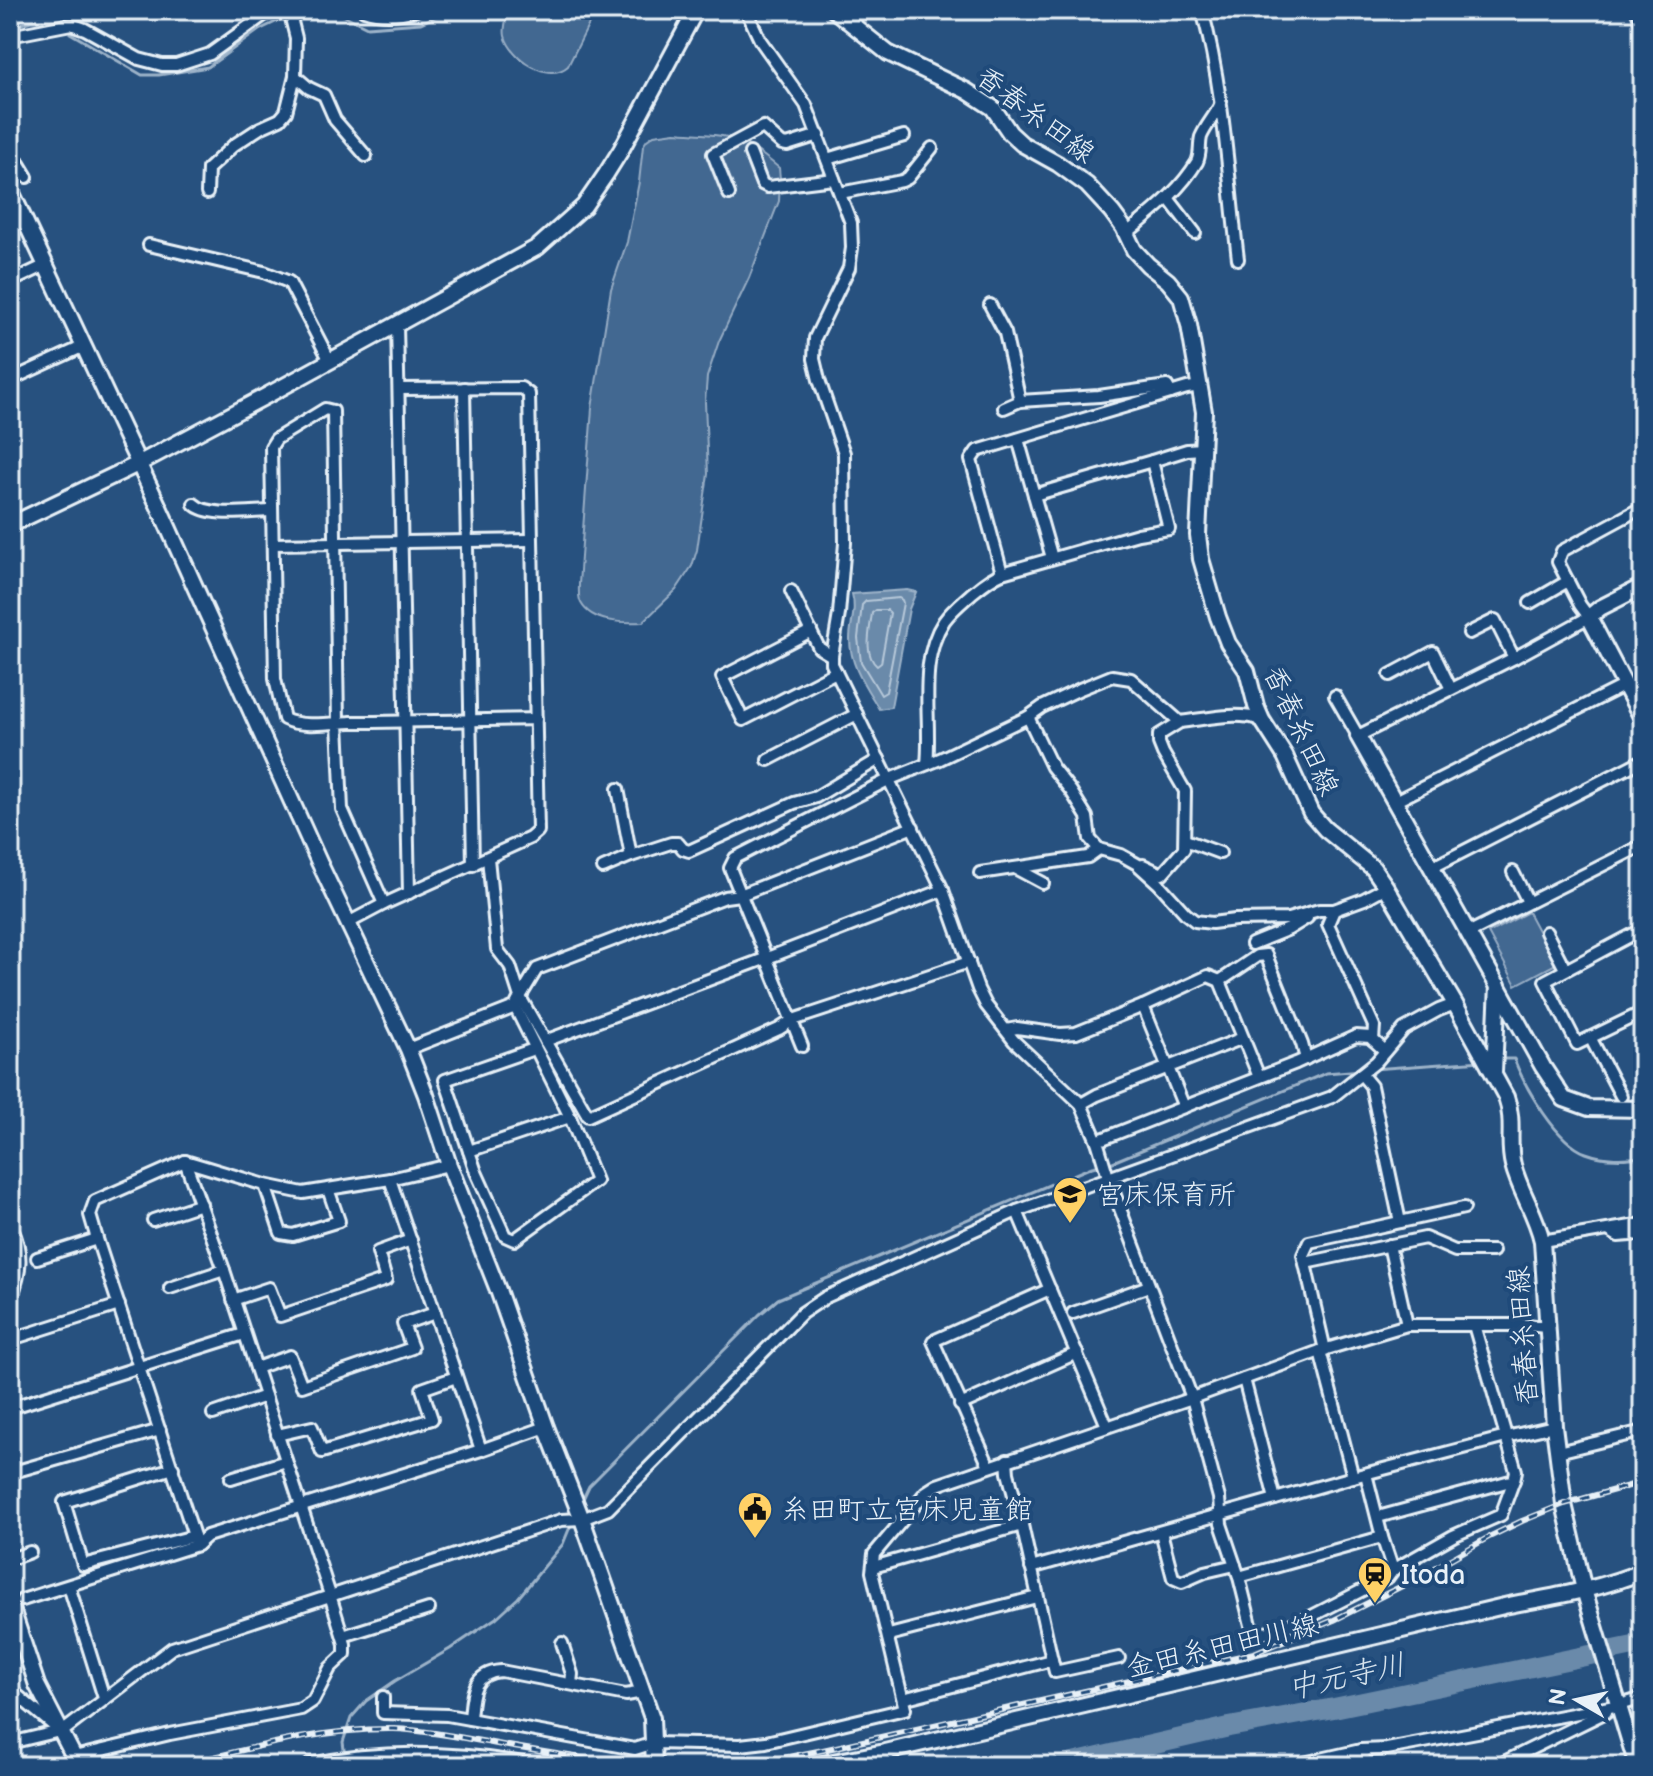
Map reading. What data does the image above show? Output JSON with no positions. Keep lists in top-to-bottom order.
{
  "streets": {
    "street": ["香春糸田線", "金田糸田田川線"]
  },
  "crossings": [
    ["香春糸田線", "金田糸田田川線"]
  ],
  "water": ["中元寺川"],
  "places": {
    "school or university": ["宮床保育所"],
    "public building": ["糸田町立宮床児童館"],
    "station": ["Itoda"]
  },
  "north": "left"
}
